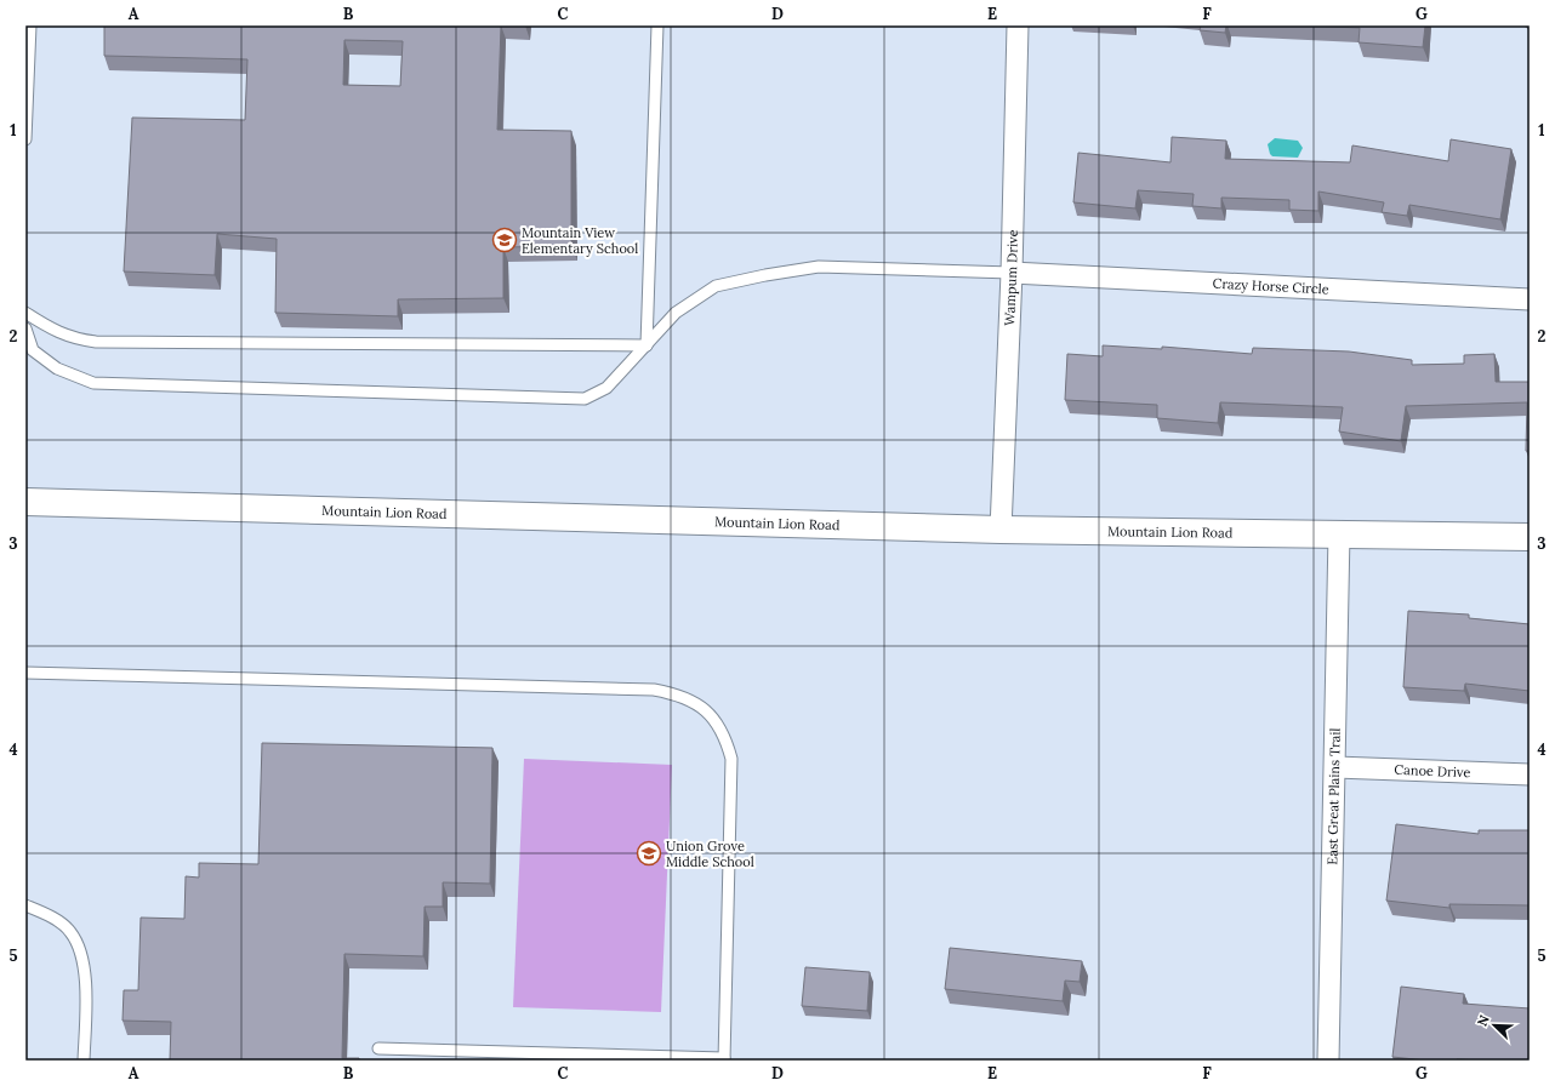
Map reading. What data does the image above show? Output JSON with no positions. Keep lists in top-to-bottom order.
{
  "streets": {
    "street": [
      "Wampum Drive",
      "Crazy Horse Circle",
      "Mountain Lion Road",
      "Canoe Drive",
      "East Great Plains Trail"
    ]
  },
  "crossings": [
    ["Wampum Drive", "Crazy Horse Circle"],
    ["Wampum Drive", "Mountain Lion Road"],
    ["Mountain Lion Road", "East Great Plains Trail"],
    ["Canoe Drive", "East Great Plains Trail"]
  ],
  "places": {
    "school or university": ["Mountain View Elementary School", "Union Grove Middle School"]
  },
  "north": "top left",
  "grid": {
    "columns": [
      "A",
      "B",
      "C",
      "D",
      "E",
      "F",
      "G"
    ],
    "rows": [
      "1",
      "2",
      "3",
      "4",
      "5"
    ]
  }
}
